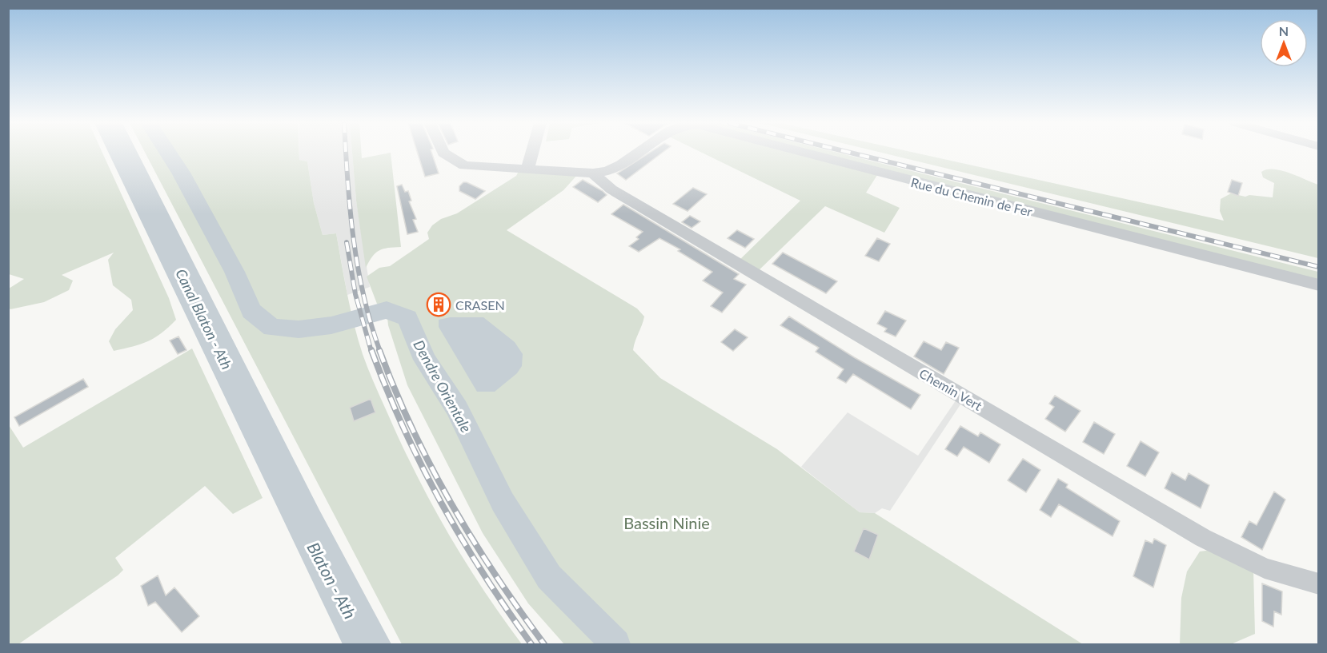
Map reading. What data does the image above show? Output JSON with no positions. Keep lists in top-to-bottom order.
{
  "streets": {
    "street": ["Rue du Chemin de Fer", "Chemin Vert"]
  },
  "crossings": [
    ["Rue du Chemin de Fer", "Chemin Vert"]
  ],
  "water": ["Canal Blaton - Ath", "Dendre Orientale", "Blaton - Ath"],
  "parks": ["Bassin Ninie"],
  "places": {
    "building": ["CRASEN"]
  },
  "north": "top"
}
